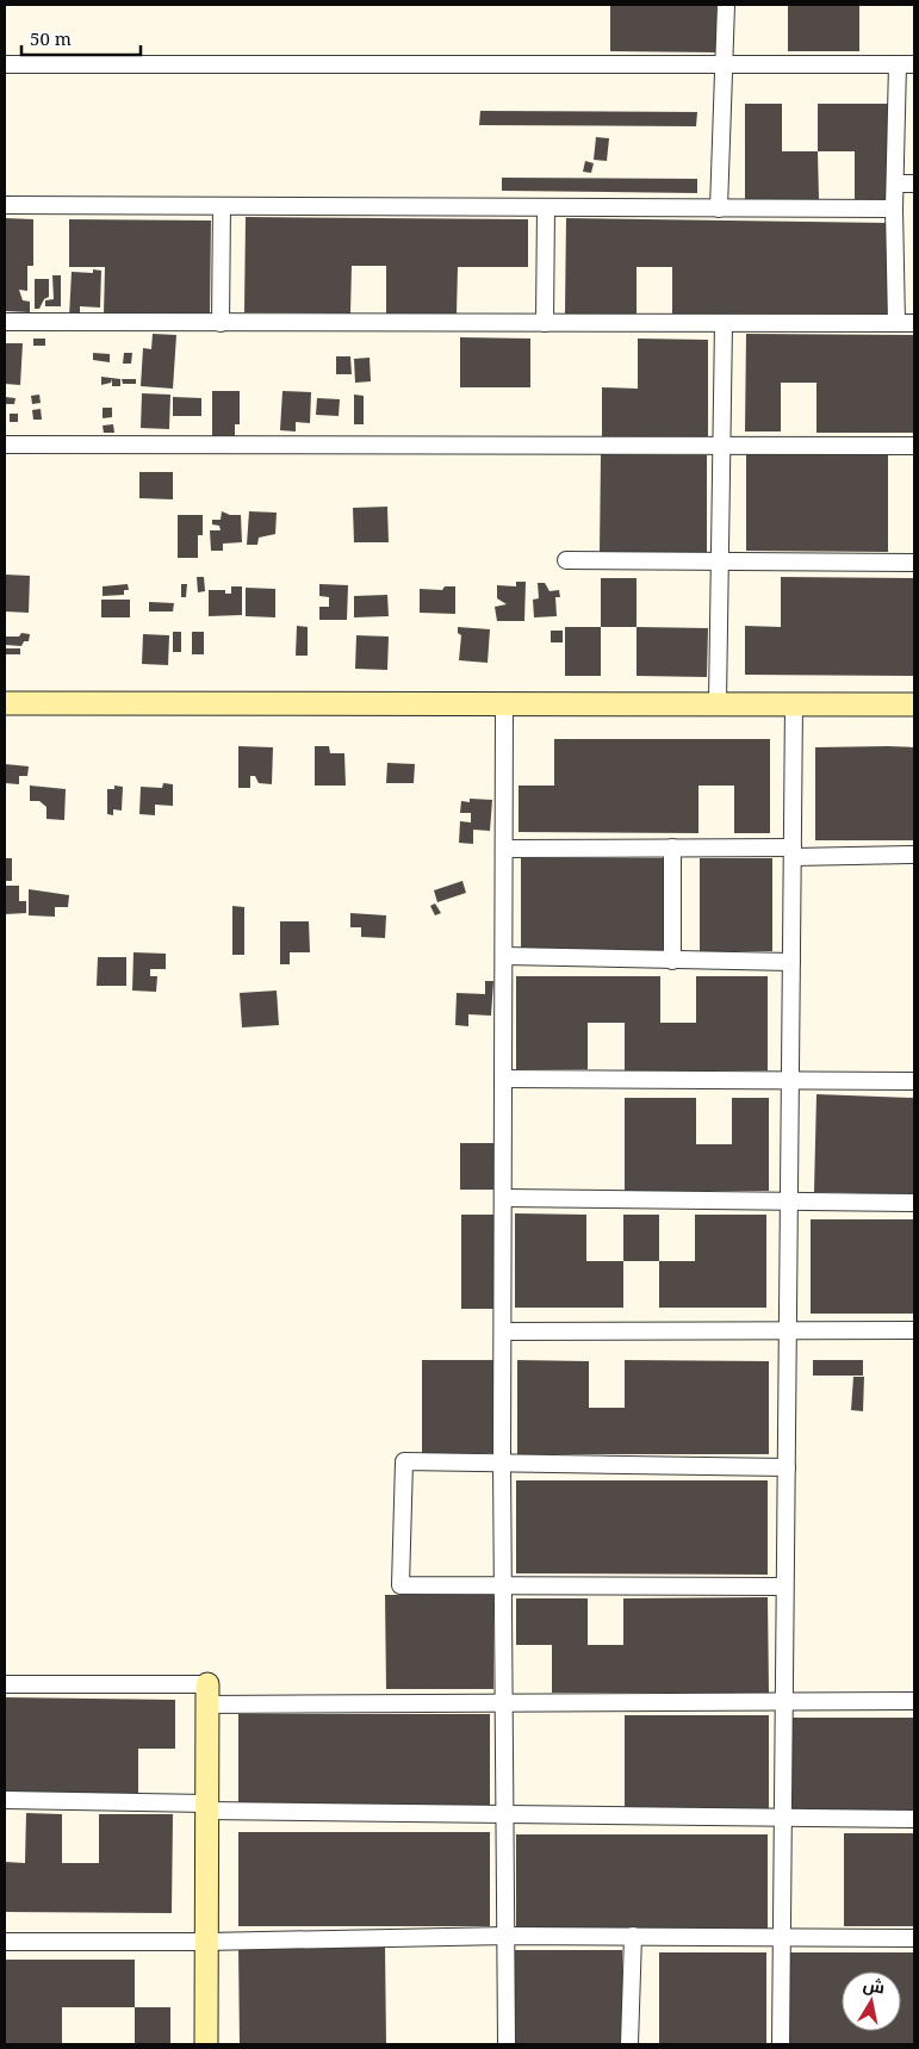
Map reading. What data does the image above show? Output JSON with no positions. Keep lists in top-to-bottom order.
{
  "scale_bar": "50 m",
  "north": "top"
}
